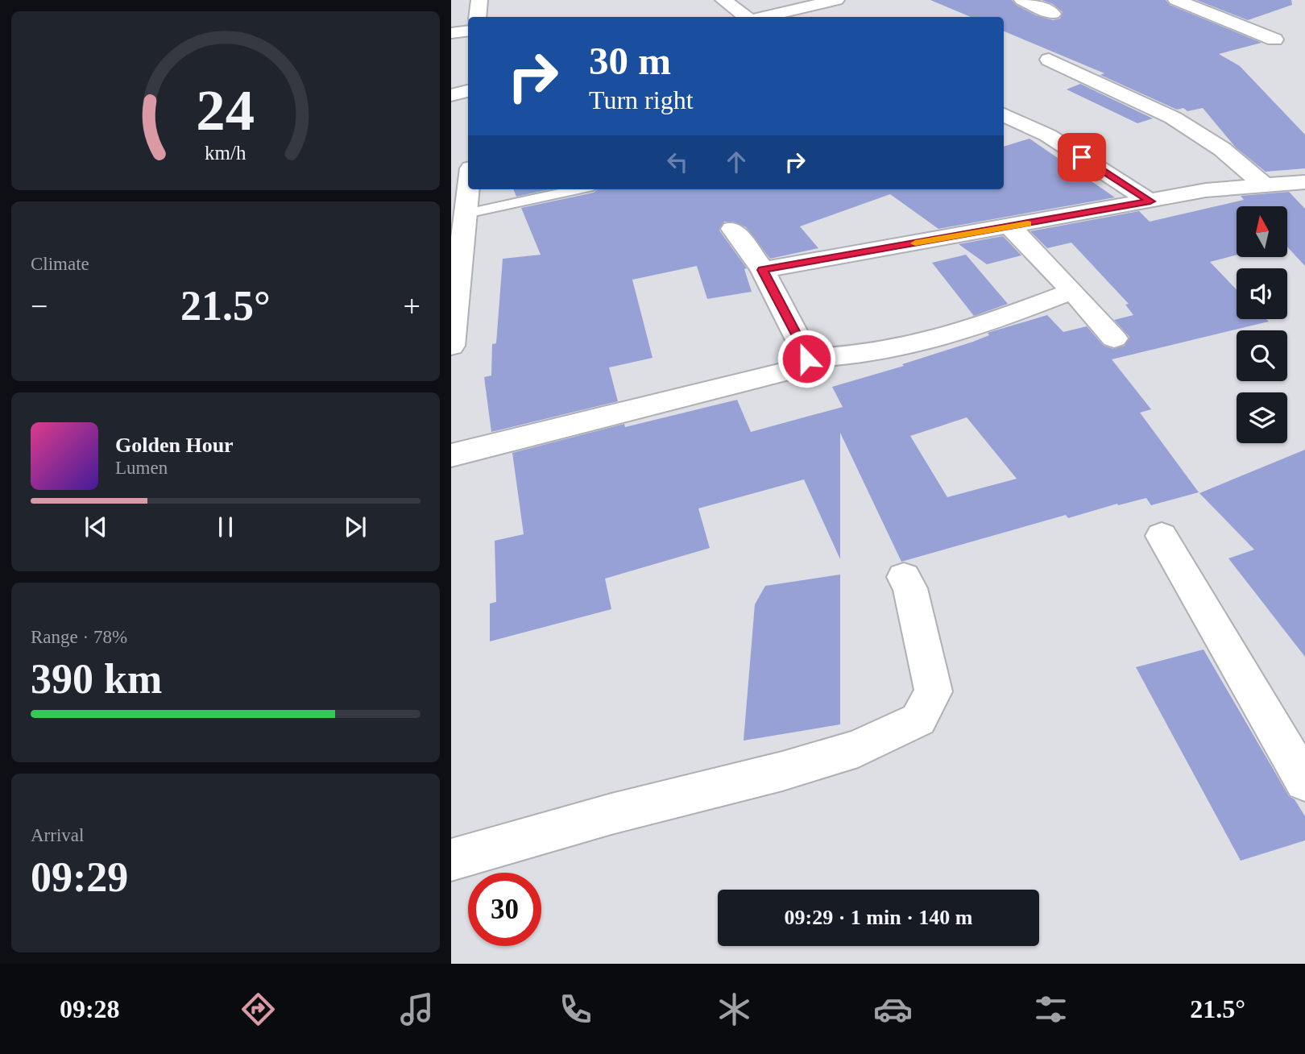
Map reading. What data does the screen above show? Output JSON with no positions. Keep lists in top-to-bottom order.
{
  "north": "top",
  "page": {
    "turn": ["30 m", "Turn right"],
    "tile": [
      "Climate",
      ["Range · 78%", "390 km"],
      ["Arrival", "09:29"]
    ],
    "heat": ["−", "21.5°", "+"],
    "song": ["Golden Hour", "Lumen"],
    "limit": "30",
    "trip": "09:29 · 1 min · 140 m",
    "tabs": ["09:28", "21.5°"],
    "gauge": ["24", "km/h"]
  }
}
